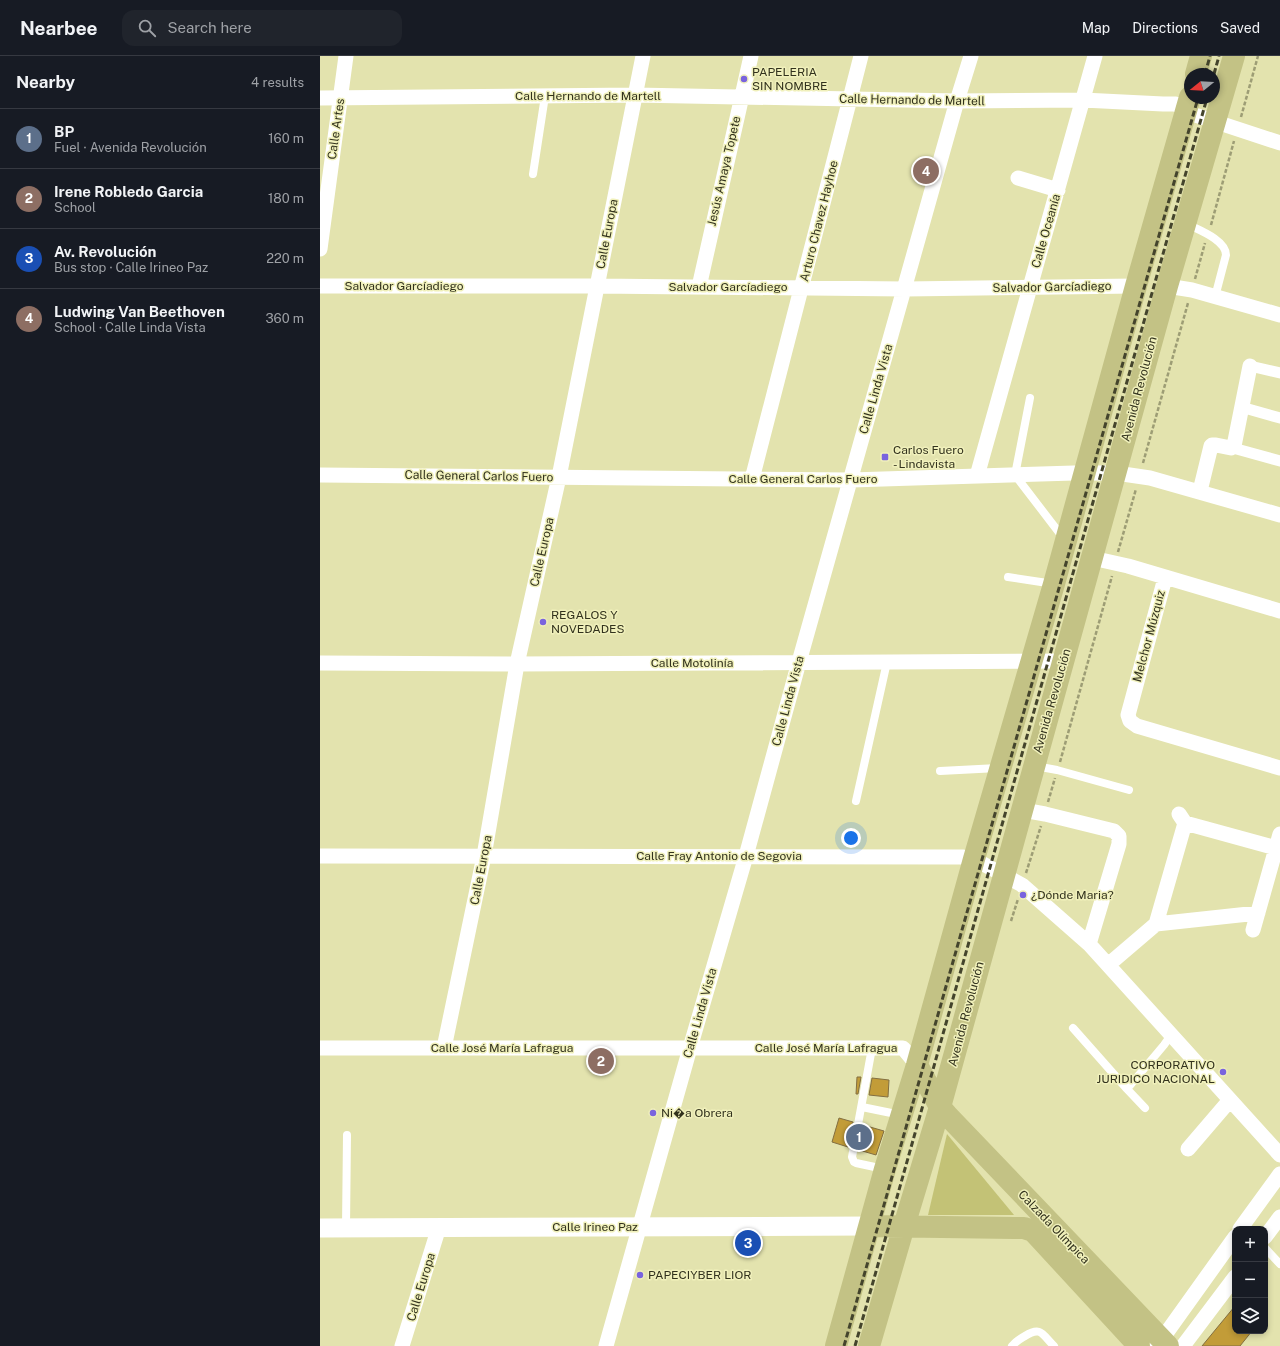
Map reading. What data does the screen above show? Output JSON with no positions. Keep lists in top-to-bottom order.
{
  "streets": {
    "main road": ["Avenida Revolución", "Calzada Olímpica"],
    "street": [
      "Calle Hernando de Martell",
      "Calle Artes",
      "Jesús Amaya Topete",
      "Arturo Chavez Hayhoe",
      "Calle Oceanía",
      "Calle Europa",
      "Salvador Garcíadiego",
      "Calle Linda Vista",
      "Calle General Carlos Fuero",
      "Melchor Múzquiz",
      "Calle Motolinía",
      "Calle Fray Antonio de Segovia",
      "Calle José María Lafragua",
      "Calle Irineo Paz"
    ]
  },
  "crossings": [
    ["Calle Hernando de Martell", "Calle Artes"],
    ["Calle Hernando de Martell", "Jesús Amaya Topete"],
    ["Calle Hernando de Martell", "Arturo Chavez Hayhoe"],
    ["Calle Hernando de Martell", "Calle Oceanía"],
    ["Calle Hernando de Martell", "Calle Europa"],
    ["Calle Hernando de Martell", "Calle Linda Vista"],
    ["Calle Hernando de Martell", "Avenida Revolución"],
    ["Jesús Amaya Topete", "Salvador Garcíadiego"],
    ["Arturo Chavez Hayhoe", "Salvador Garcíadiego"],
    ["Arturo Chavez Hayhoe", "Calle General Carlos Fuero"],
    ["Calle Oceanía", "Salvador Garcíadiego"],
    ["Calle Oceanía", "Calle General Carlos Fuero"],
    ["Calle Europa", "Salvador Garcíadiego"],
    ["Calle Europa", "Calle General Carlos Fuero"],
    ["Calle Europa", "Calle Motolinía"],
    ["Calle Europa", "Calle Fray Antonio de Segovia"],
    ["Calle Europa", "Calle José María Lafragua"],
    ["Calle Europa", "Calle Irineo Paz"],
    ["Salvador Garcíadiego", "Calle Linda Vista"],
    ["Calle Linda Vista", "Calle General Carlos Fuero"],
    ["Calle Linda Vista", "Calle Motolinía"],
    ["Calle Linda Vista", "Calle Fray Antonio de Segovia"],
    ["Calle Linda Vista", "Calle José María Lafragua"],
    ["Calle Linda Vista", "Calle Irineo Paz"],
    ["Avenida Revolución", "Calle General Carlos Fuero"],
    ["Avenida Revolución", "Melchor Múzquiz"],
    ["Avenida Revolución", "Calle Motolinía"],
    ["Avenida Revolución", "Calle Fray Antonio de Segovia"],
    ["Avenida Revolución", "Calzada Olímpica"],
    ["Calle José María Lafragua", "Calzada Olímpica"],
    ["Calle Irineo Paz", "Calzada Olímpica"]
  ],
  "places": {
    "other": [
      "PAPELERIA SIN NOMBRE",
      "REGALOS Y NOVEDADES",
      "¿Dónde Maria?",
      "CORPORATIVO JURIDICO NACIONAL",
      "Ni�a Obrera",
      "PAPECIYBER LIOR"
    ],
    "transit": ["Carlos Fuero - Lindavista"]
  },
  "north": "left",
  "page": {
    "header": "Nearbee",
    "search": "Search here",
    "nav": ["Map", "Directions", "Saved"],
    "heading": ["Nearby", "4 results"],
    "list": [
      {
        "mark": "1",
        "name": "BP",
        "note": "Fuel · Avenida Revolución",
        "value": "160 m"
      },
      {
        "mark": "2",
        "name": "Irene Robledo Garcia",
        "note": "School",
        "value": "180 m"
      },
      {
        "mark": "3",
        "name": "Av. Revolución",
        "note": "Bus stop · Calle Irineo Paz",
        "value": "220 m"
      },
      {
        "mark": "4",
        "name": "Ludwing Van Beethoven",
        "note": "School · Calle Linda Vista",
        "value": "360 m"
      }
    ],
    "pins": [
      "4",
      "2",
      "1",
      "3"
    ],
    "map_buttons": ["+", "−"]
  }
}
